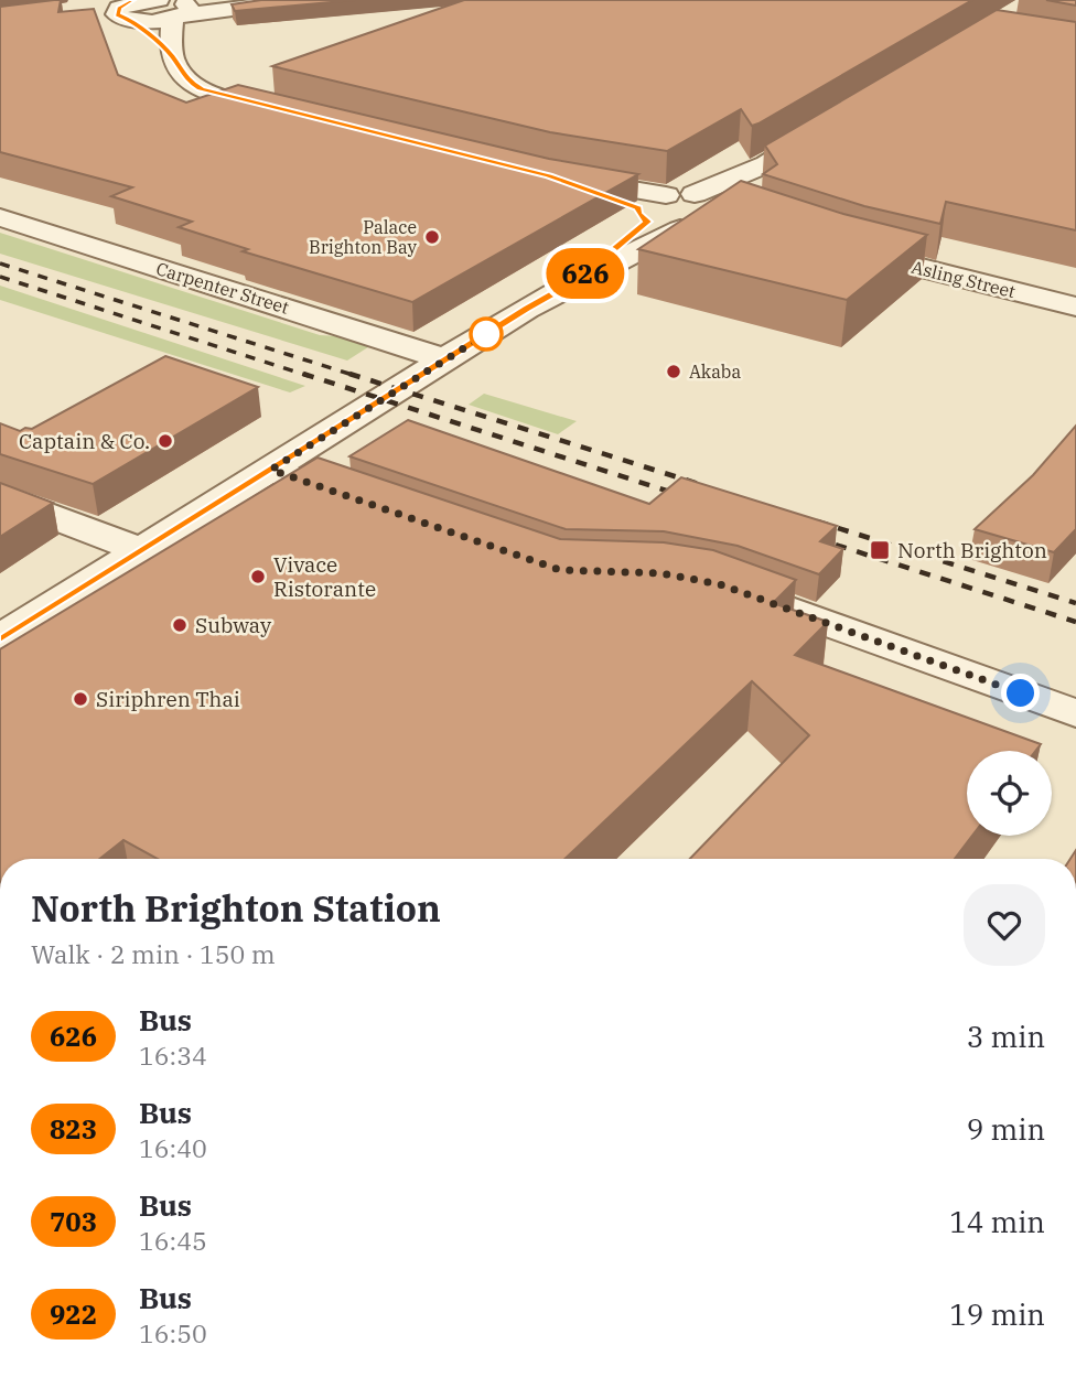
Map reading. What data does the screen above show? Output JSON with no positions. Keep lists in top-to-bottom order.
{
  "streets": {
    "street": ["Asling Street", "Carpenter Street"]
  },
  "places": {
    "other": [
      "Palace Brighton Bay",
      "Akaba",
      "Captain & Co.",
      "Vivace Ristorante",
      "Subway",
      "Siriphren Thai"
    ],
    "transit": ["North Brighton"]
  },
  "lines": ["bus line 626"],
  "page": {
    "on_map": "626",
    "heading": ["North Brighton Station", "Walk · 2 min · 150 m"],
    "list": [
      {
        "mark": "626",
        "name": "Bus",
        "note": "16:34",
        "value": "3 min"
      },
      {
        "mark": "823",
        "name": "Bus",
        "note": "16:40",
        "value": "9 min"
      },
      {
        "mark": "703",
        "name": "Bus",
        "note": "16:45",
        "value": "14 min"
      },
      {
        "mark": "922",
        "name": "Bus",
        "note": "16:50",
        "value": "19 min"
      }
    ]
  }
}
